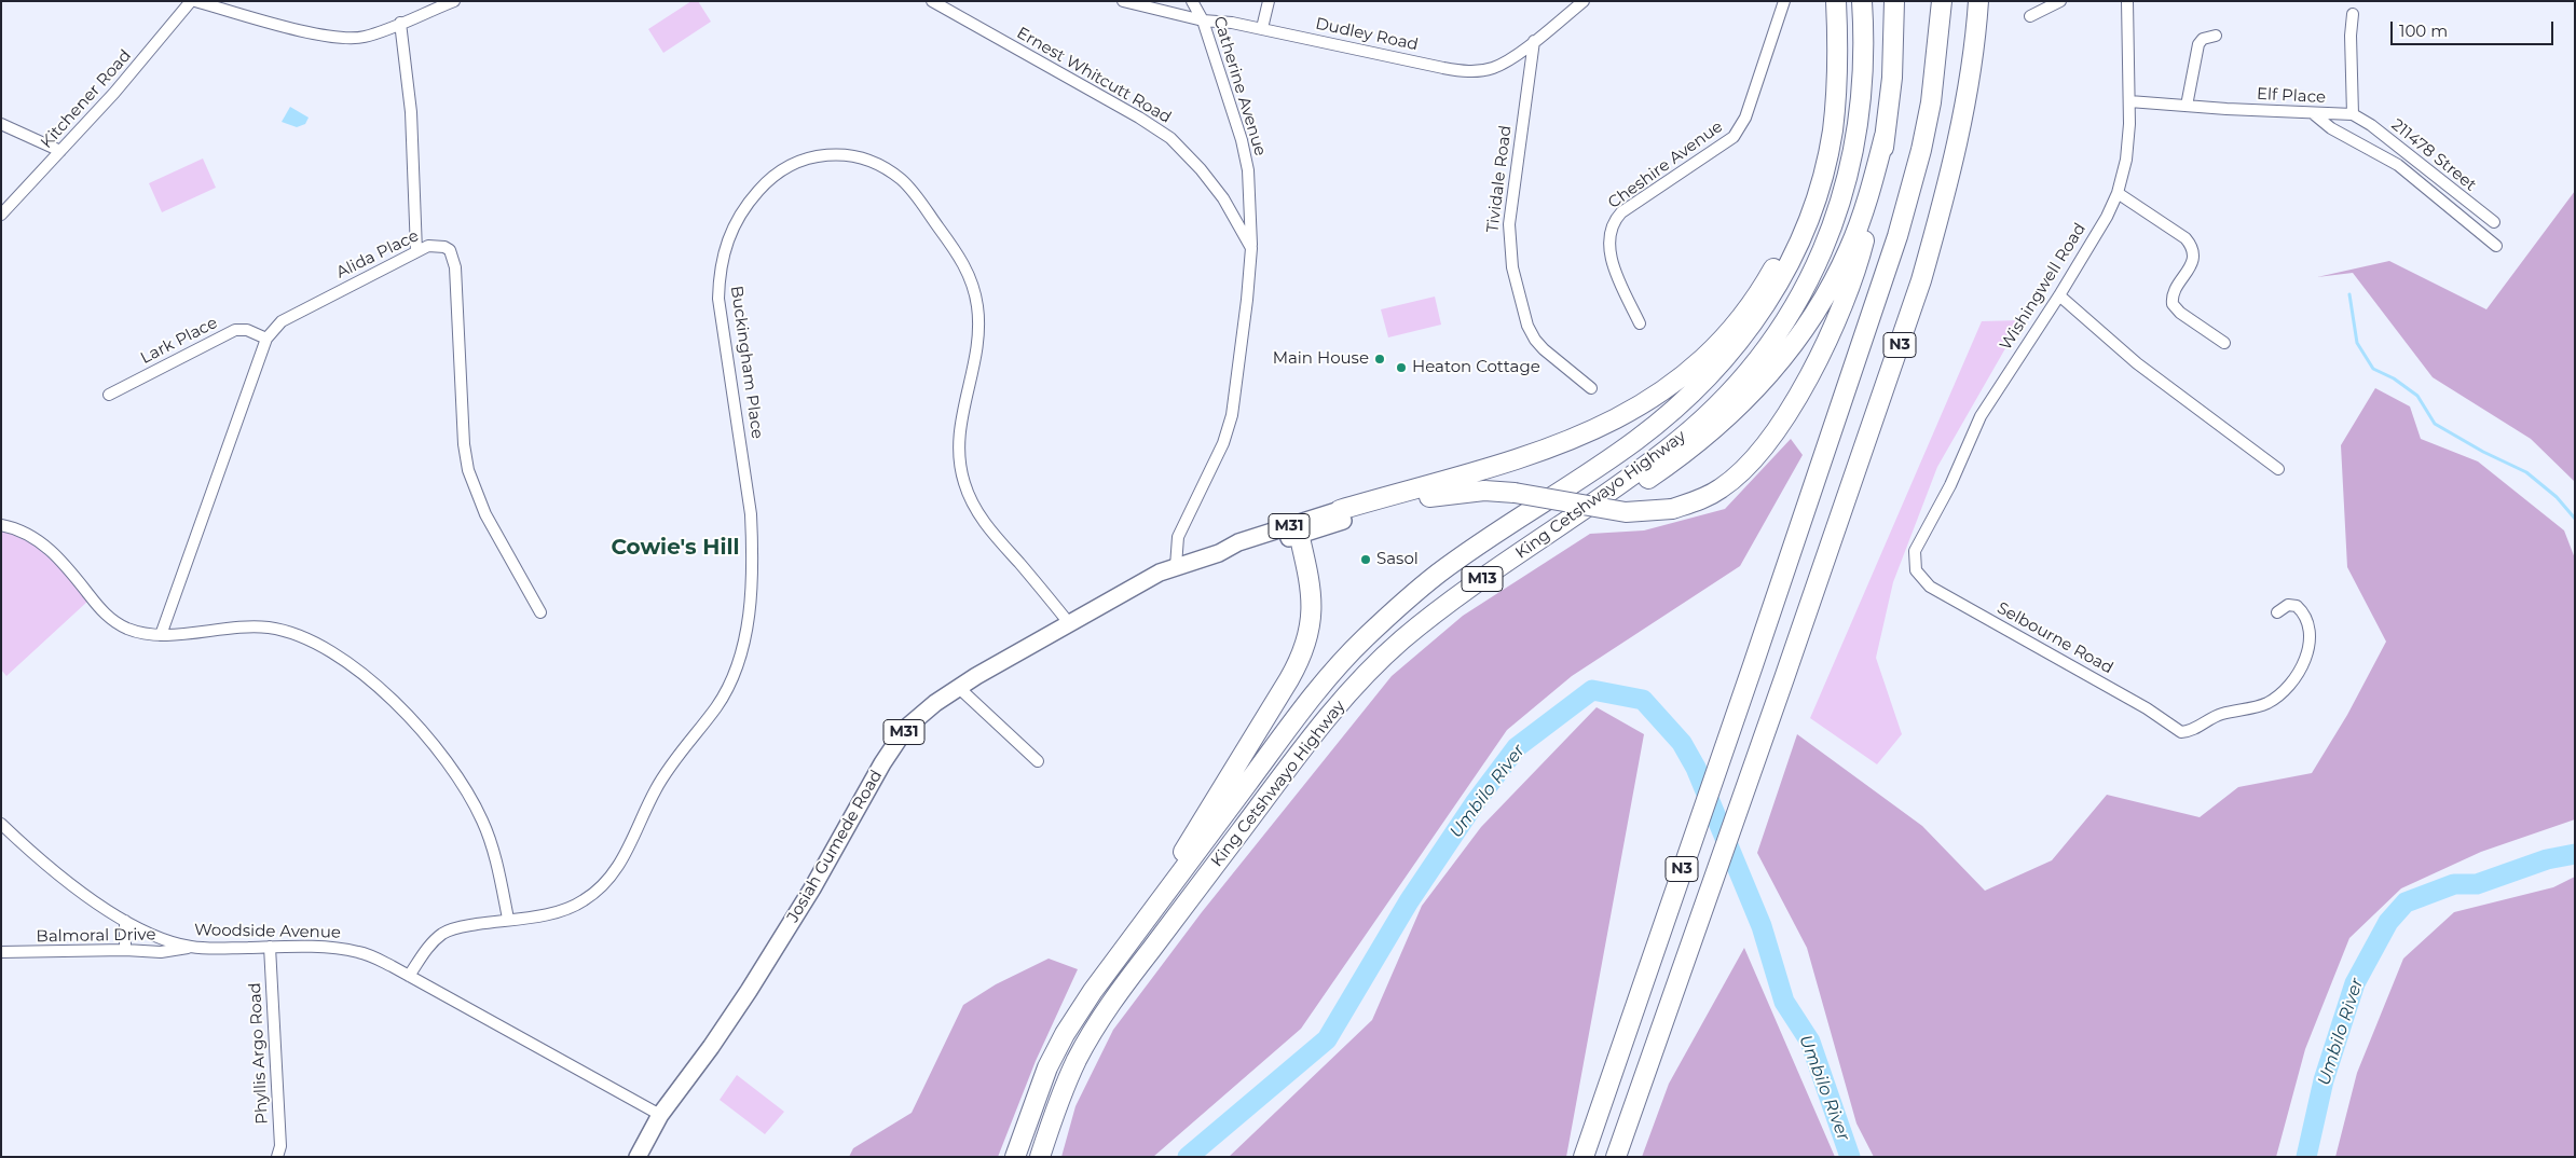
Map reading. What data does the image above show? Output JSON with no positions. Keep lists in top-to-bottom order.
{
  "streets": {
    "highway": ["N3", "King Cetshwayo Highway", "M13"],
    "main road": ["M31", "Josiah Gumede Road"],
    "street": [
      "Dudley Road",
      "Ernest Whitcutt Road",
      "Catherine Avenue",
      "Elf Place",
      "Kitchener Road",
      "211478 Street",
      "Cheshire Avenue",
      "Tividale Road",
      "Alida Place",
      "Wishingwell Road",
      "Lark Place",
      "Buckingham Place",
      "Selbourne Road",
      "Woodside Avenue",
      "Balmoral Drive",
      "Phyllis Argo Road"
    ]
  },
  "crossings": [
    ["Dudley Road", "Catherine Avenue"],
    ["Dudley Road", "Tividale Road"],
    ["Ernest Whitcutt Road", "Catherine Avenue"],
    ["Elf Place", "211478 Street"],
    ["Elf Place", "Wishingwell Road"],
    ["Alida Place", "Lark Place"],
    ["Wishingwell Road", "Selbourne Road"],
    ["Buckingham Place", "Josiah Gumede Road"],
    ["Buckingham Place", "Woodside Avenue"],
    ["Josiah Gumede Road", "Woodside Avenue"],
    ["Woodside Avenue", "Balmoral Drive"],
    ["Woodside Avenue", "Phyllis Argo Road"]
  ],
  "districts": ["Cowie's Hill"],
  "water": ["Umbilo River"],
  "places": ["Main House", "Heaton Cottage", "Sasol"],
  "scale_bar": "100 m"
}
